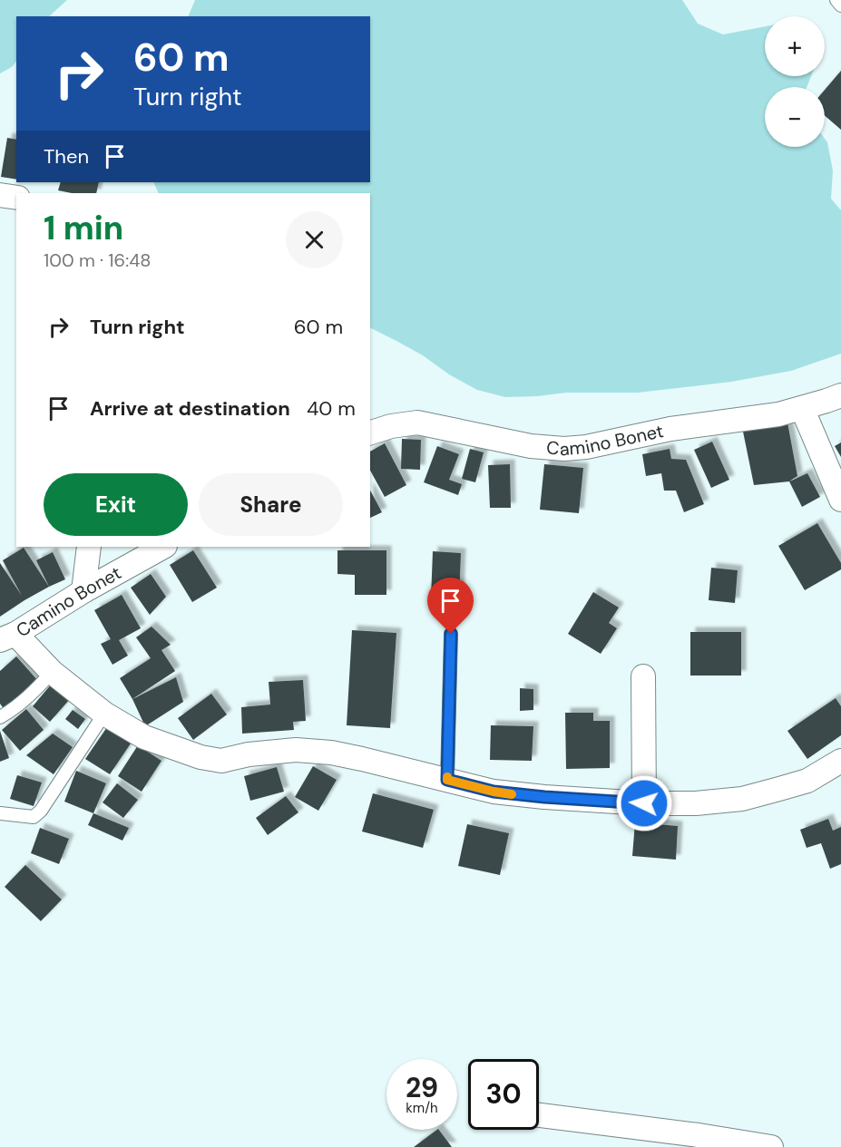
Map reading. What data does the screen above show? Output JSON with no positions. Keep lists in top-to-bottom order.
{
  "streets": {
    "street": ["Camino Bonet"]
  },
  "page": {
    "map_buttons": ["+", "−"],
    "turn": ["60 m", "Turn right"],
    "then": "Then",
    "heading": ["1 min", "100 m · 16:48"],
    "list": [
      {
        "name": "Turn right",
        "value": "60 m"
      },
      {
        "name": "Arrive at destination",
        "value": "40 m"
      }
    ],
    "buttons": ["Exit", "Share"],
    "speed": "29 km/h",
    "limit": "30"
  }
}
